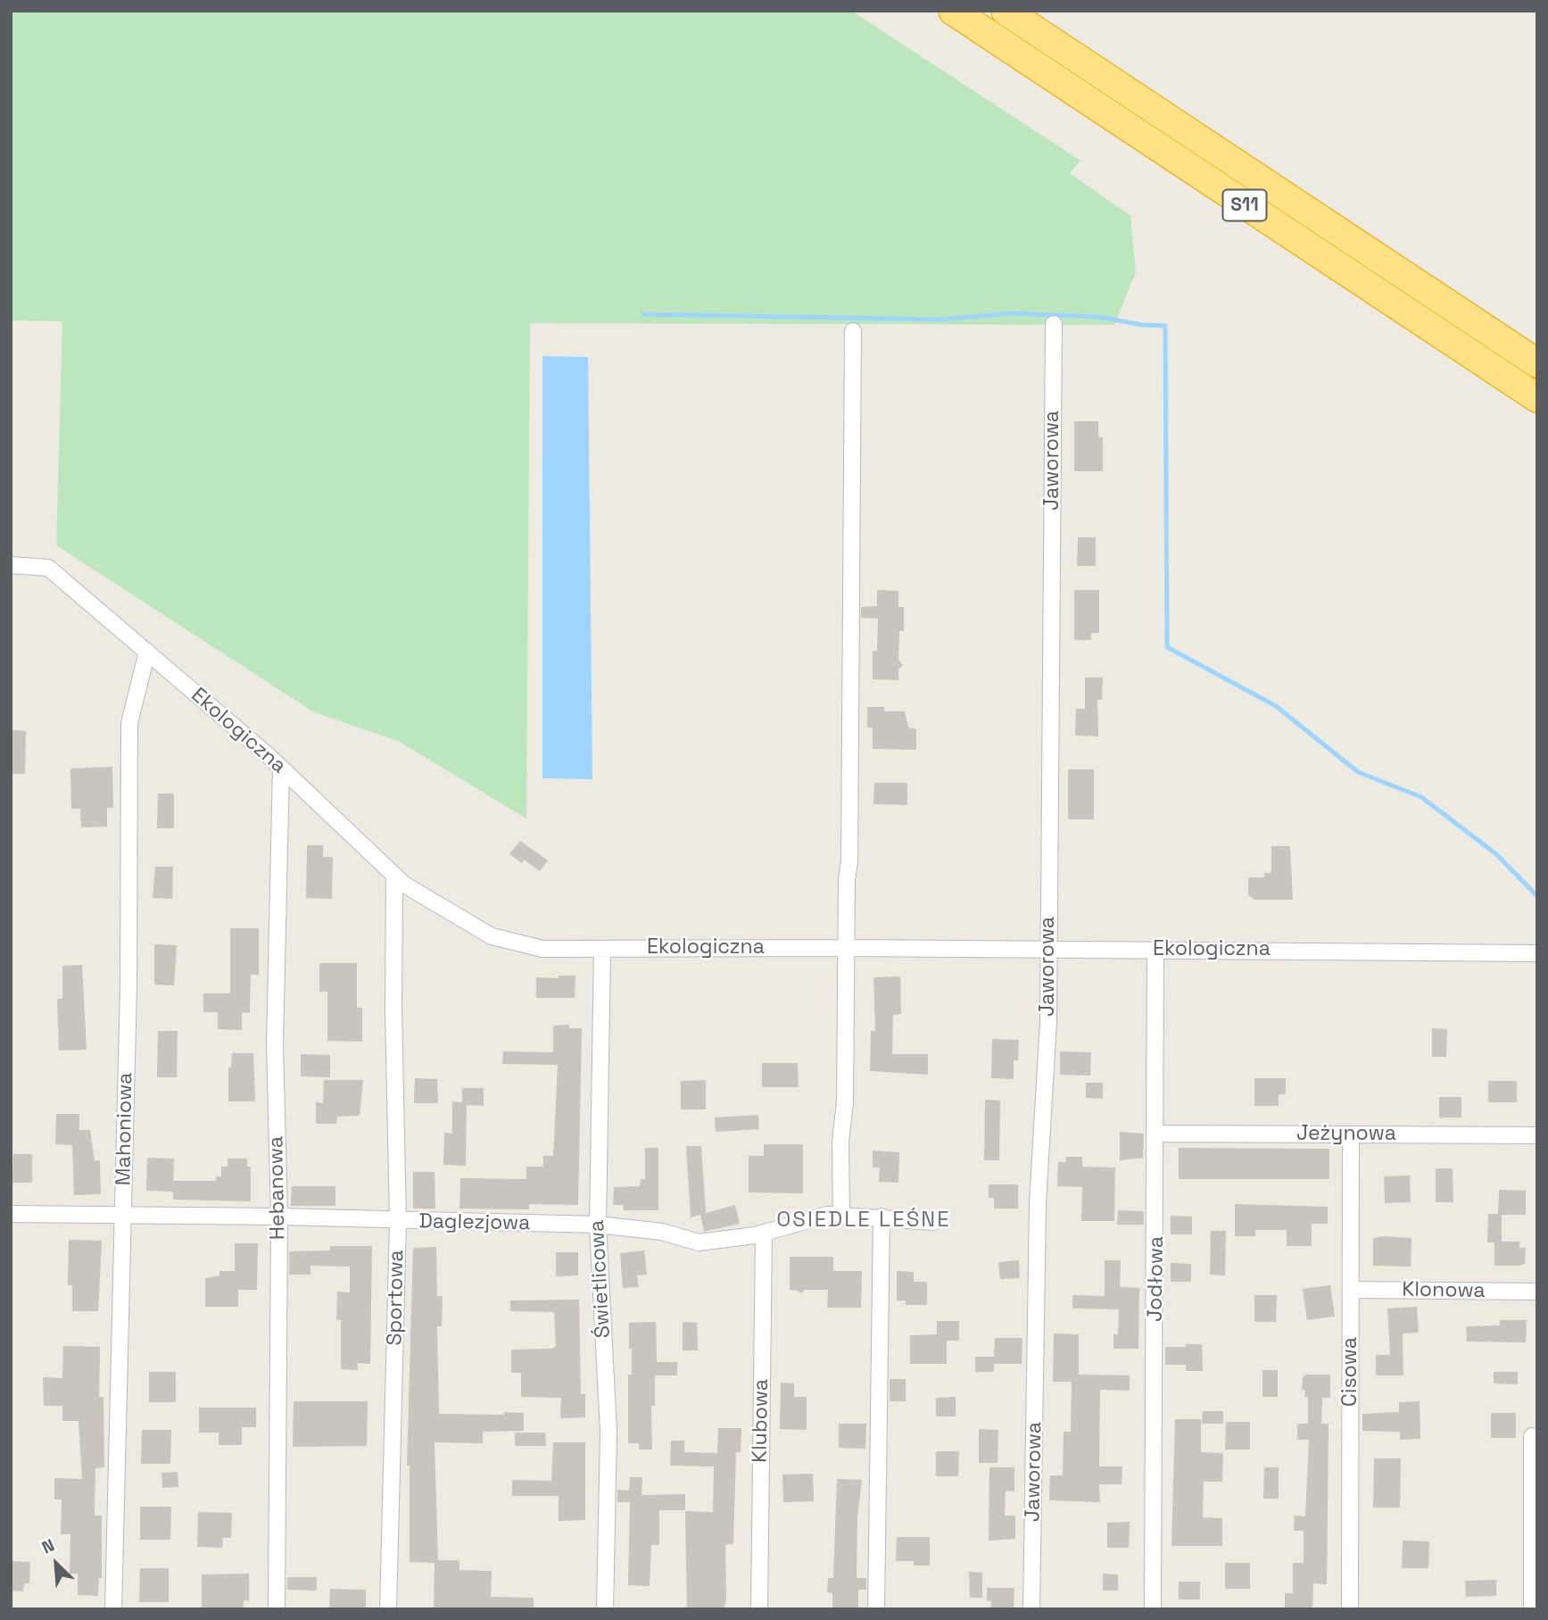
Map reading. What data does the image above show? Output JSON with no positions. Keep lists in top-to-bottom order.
{
  "streets": {
    "highway": ["S11"],
    "street": [
      "Jaworowa",
      "Ekologiczna",
      "Mahoniowa",
      "Jeżynowa",
      "Hebanowa",
      "Daglezjowa",
      "Świetlicowa",
      "Jodłowa",
      "Klonowa",
      "Sportowa",
      "Cisowa",
      "Klubowa"
    ]
  },
  "crossings": [
    ["Jaworowa", "Ekologiczna"],
    ["Ekologiczna", "Mahoniowa"],
    ["Ekologiczna", "Hebanowa"],
    ["Ekologiczna", "Świetlicowa"],
    ["Ekologiczna", "Jodłowa"],
    ["Ekologiczna", "Sportowa"],
    ["Mahoniowa", "Daglezjowa"],
    ["Jeżynowa", "Jodłowa"],
    ["Jeżynowa", "Cisowa"],
    ["Hebanowa", "Daglezjowa"],
    ["Daglezjowa", "Świetlicowa"],
    ["Daglezjowa", "Sportowa"],
    ["Daglezjowa", "Klubowa"],
    ["Klonowa", "Cisowa"]
  ],
  "districts": ["OSIEDLE LEŚNE"],
  "north": "top left"
}
